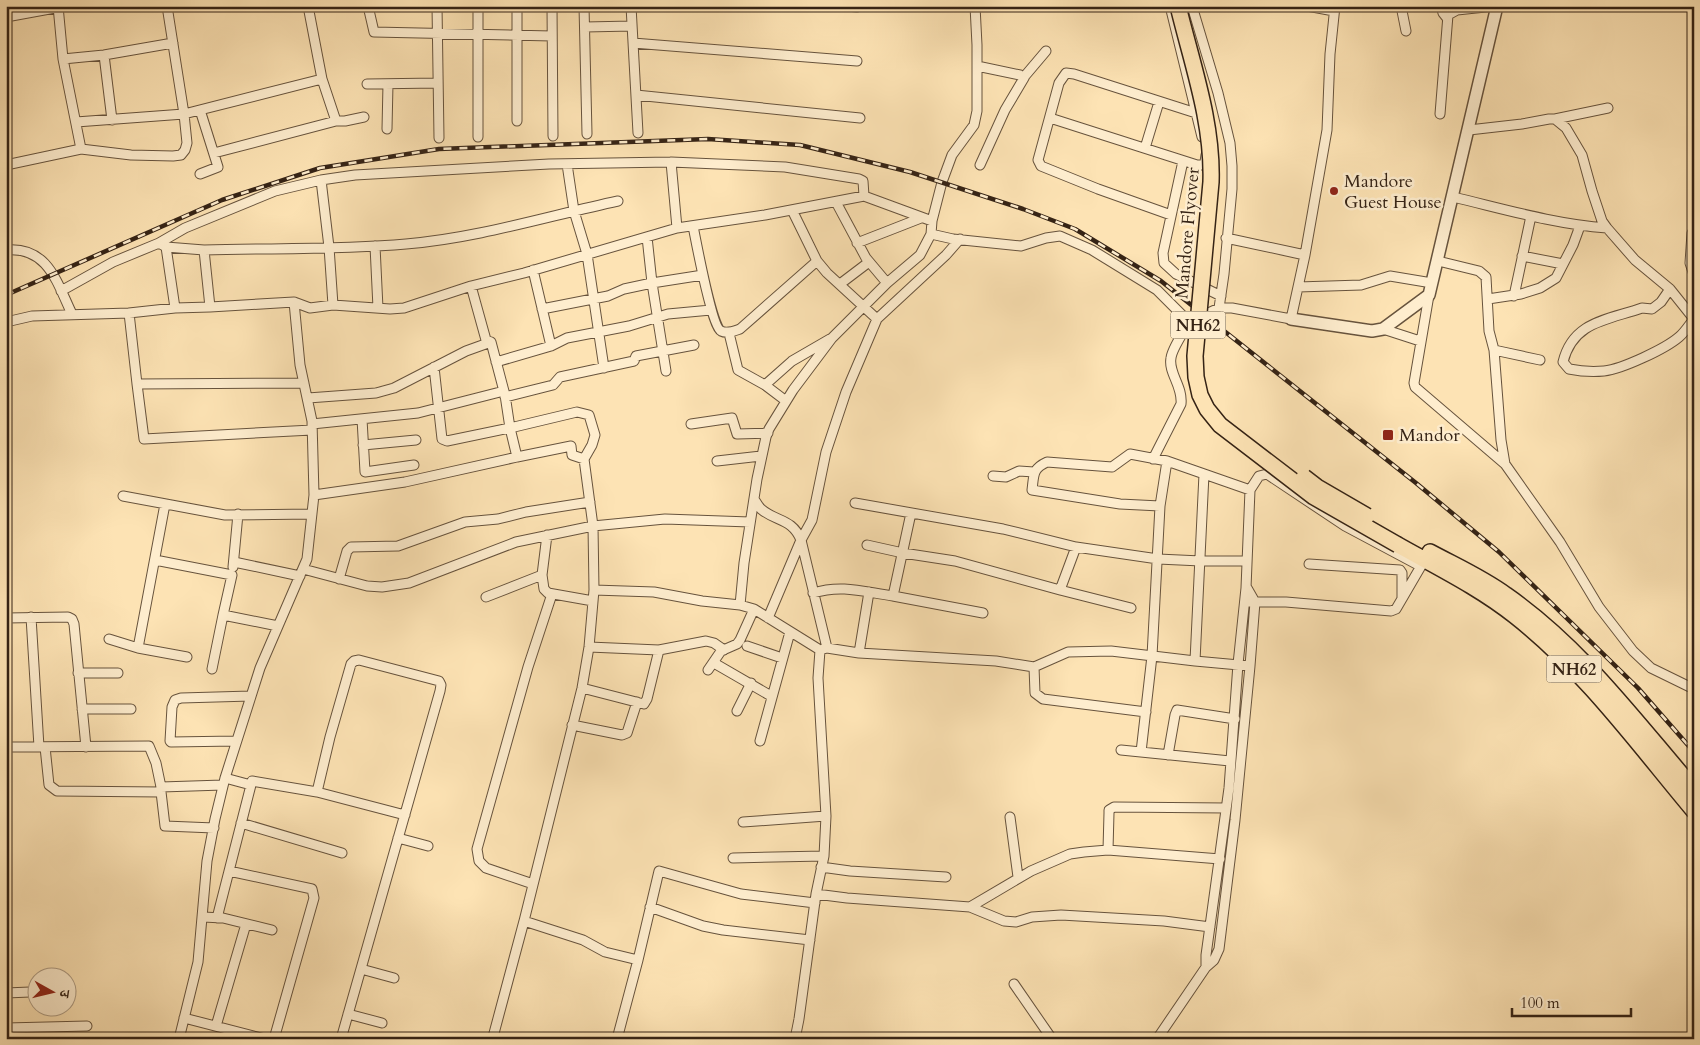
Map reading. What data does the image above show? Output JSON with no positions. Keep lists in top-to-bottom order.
{
  "streets": {
    "highway": ["Mandore Flyover", "NH62"]
  },
  "crossings": [
    ["Mandore Flyover", "NH62"]
  ],
  "places": {
    "other": ["Mandore Guest House"],
    "transit": ["Mandor"]
  },
  "scale_bar": "100 m",
  "north": "right"
}
